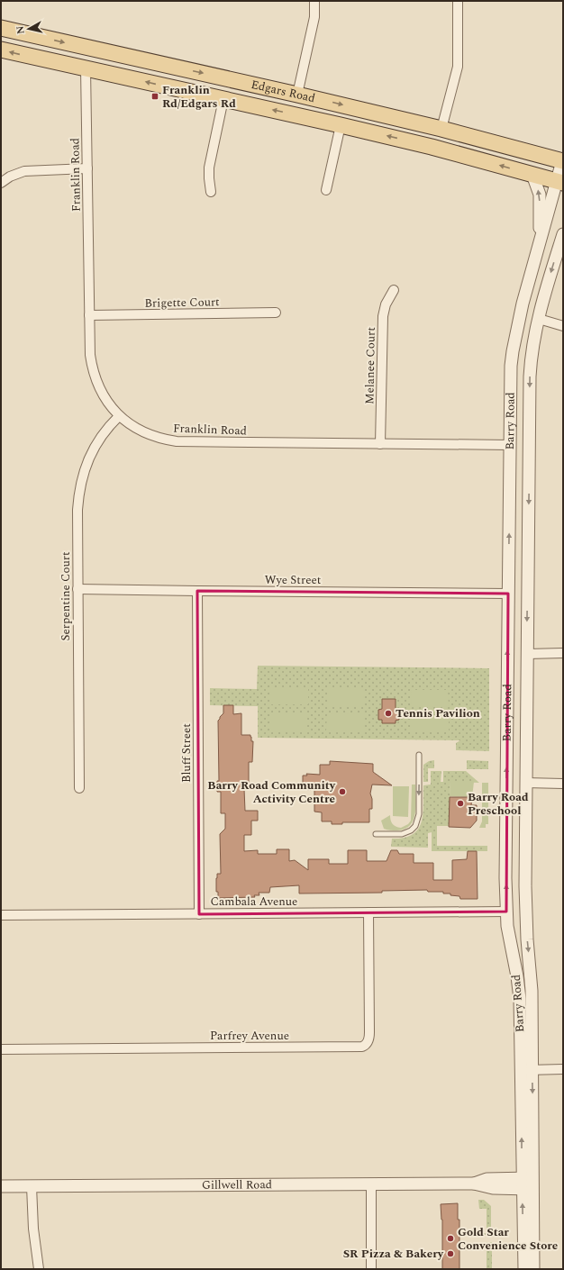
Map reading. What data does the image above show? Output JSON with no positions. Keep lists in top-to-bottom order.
{
  "streets": {
    "main road": ["Edgars Road"],
    "street": [
      "Franklin Road",
      "Brigette Court",
      "Melanee Court",
      "Barry Road",
      "Wye Street",
      "Serpentine Court",
      "Bluff Street",
      "Cambala Avenue",
      "Parfrey Avenue",
      "Gillwell Road"
    ]
  },
  "crossings": [
    ["Edgars Road", "Franklin Road"],
    ["Edgars Road", "Barry Road"],
    ["Franklin Road", "Brigette Court"],
    ["Franklin Road", "Melanee Court"],
    ["Franklin Road", "Barry Road"],
    ["Franklin Road", "Serpentine Court"],
    ["Barry Road", "Wye Street"],
    ["Barry Road", "Cambala Avenue"],
    ["Barry Road", "Gillwell Road"],
    ["Wye Street", "Serpentine Court"],
    ["Wye Street", "Bluff Street"],
    ["Bluff Street", "Cambala Avenue"],
    ["Cambala Avenue", "Parfrey Avenue"]
  ],
  "places": {
    "transit": ["Franklin Rd/Edgars Rd"],
    "other": [
      "Tennis Pavilion",
      "Barry Road Community Activity Centre",
      "Barry Road Preschool",
      "Gold Star Convenience Store",
      "SR Pizza & Bakery"
    ]
  },
  "north": "left"
}
